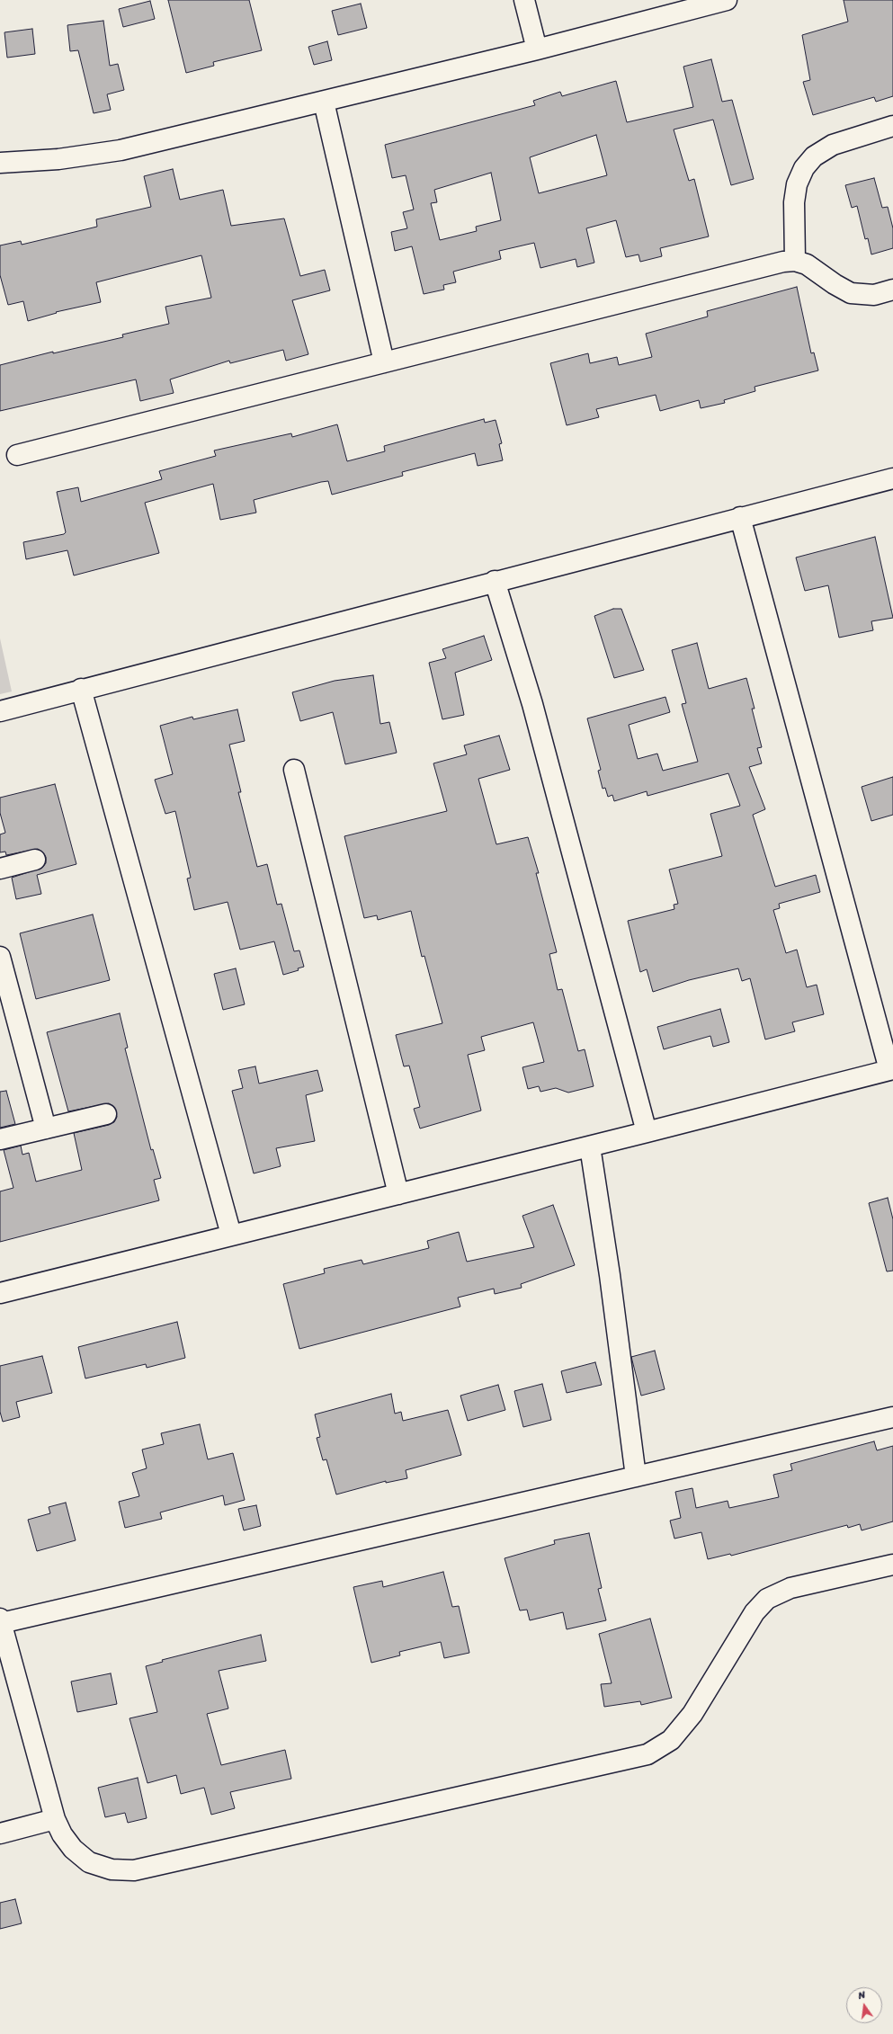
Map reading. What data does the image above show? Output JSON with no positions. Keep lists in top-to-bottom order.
{
  "north": "top"
}
